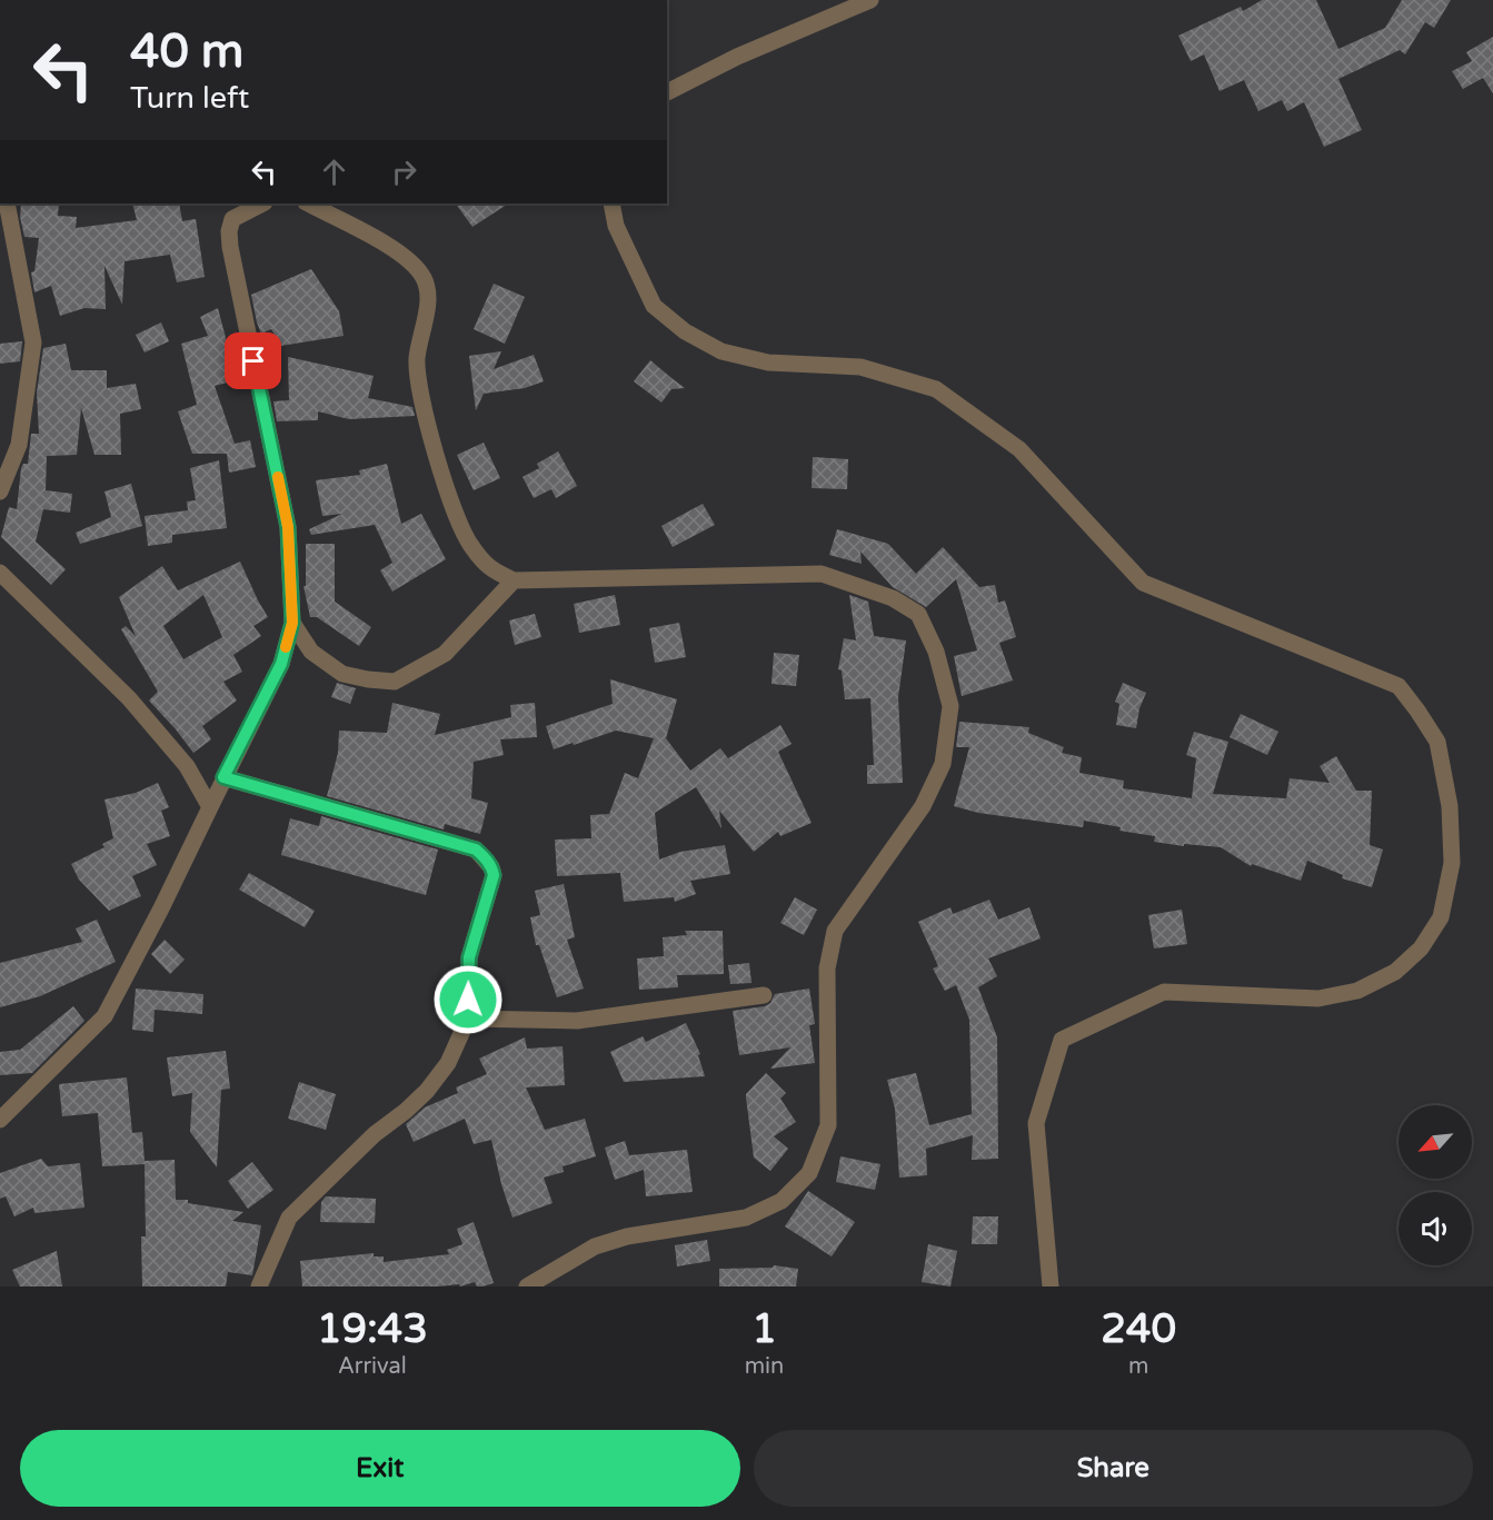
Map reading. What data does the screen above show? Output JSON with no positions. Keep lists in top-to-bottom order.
{
  "north": "bottom left",
  "page": {
    "turn": ["40 m", "Turn left"],
    "eta": [
      "19:43",
      "Arrival",
      "1",
      "min",
      "240",
      "m"
    ],
    "buttons": ["Exit", "Share"]
  }
}
